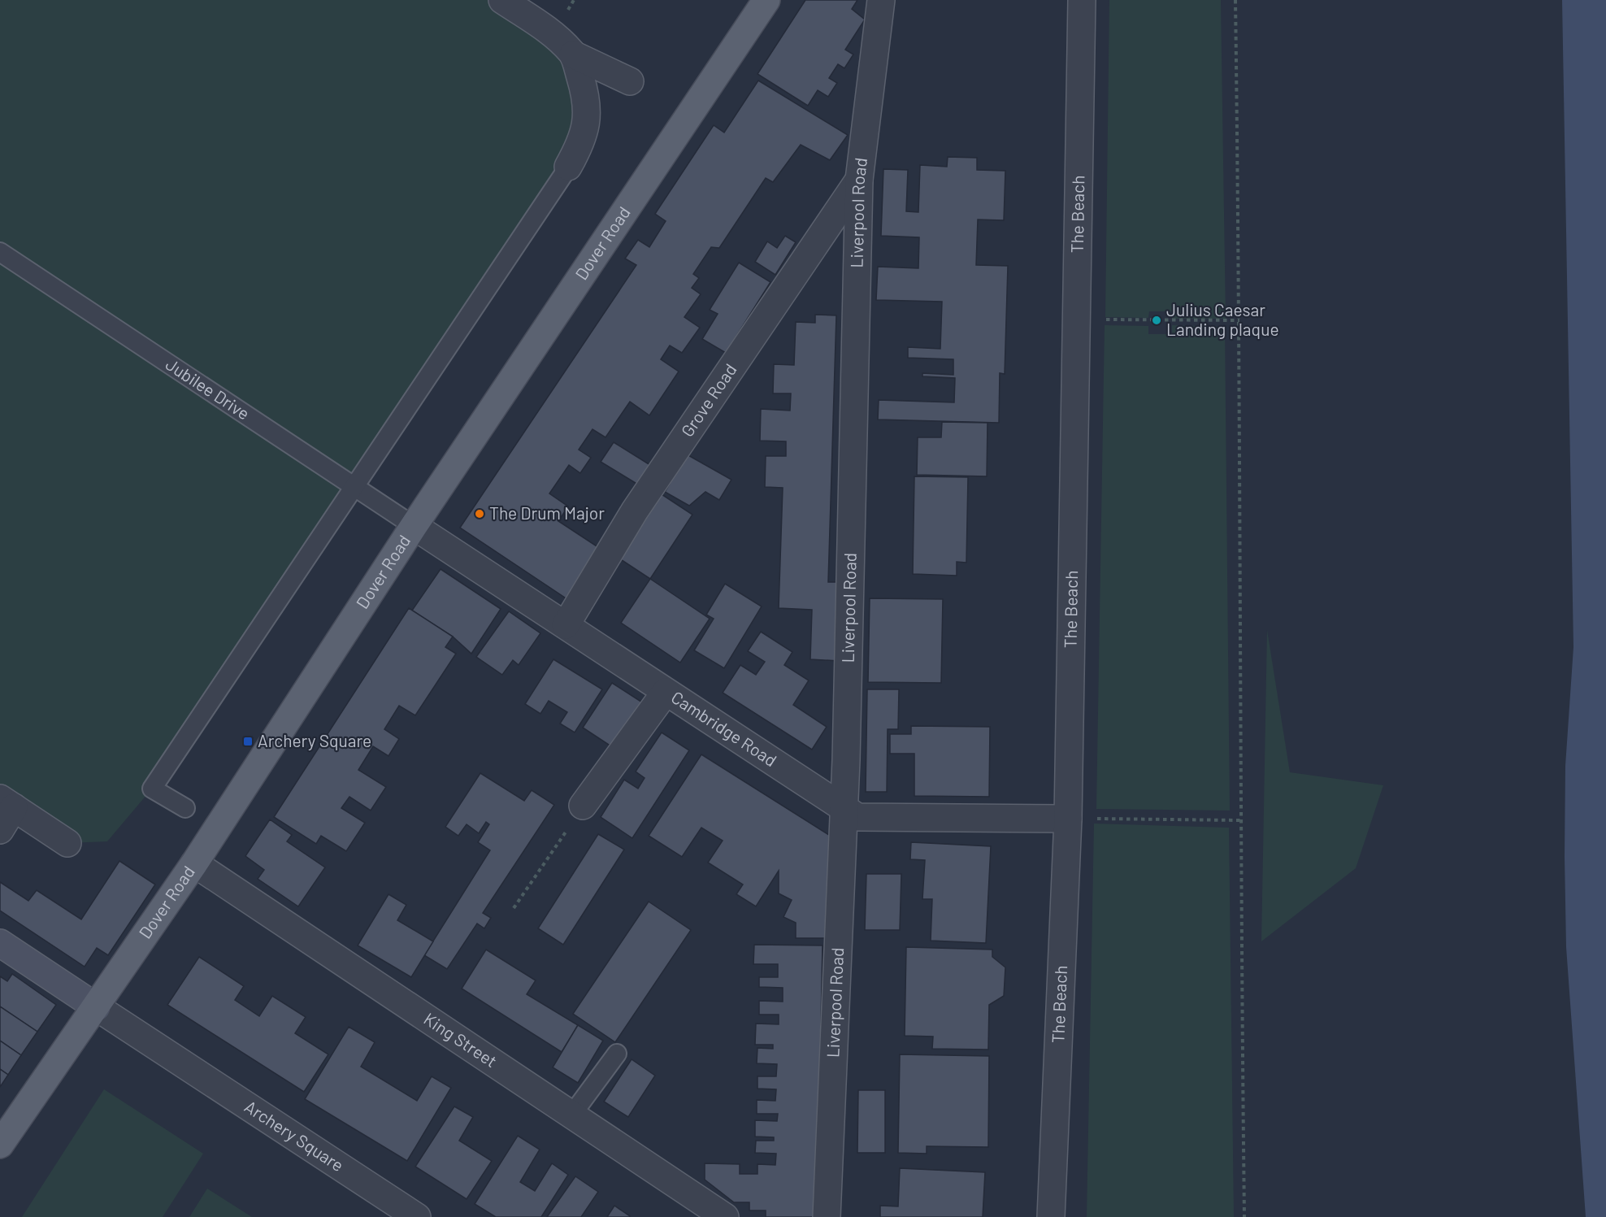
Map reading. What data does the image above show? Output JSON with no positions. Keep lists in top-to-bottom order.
{
  "streets": {
    "main road": ["Dover Road"],
    "street": [
      "Liverpool Road",
      "The Beach",
      "Grove Road",
      "Cambridge Road",
      "King Street",
      "Archery Square"
    ],
    "lane": ["Jubilee Drive"]
  },
  "crossings": [
    ["Liverpool Road", "Grove Road"],
    ["Liverpool Road", "Cambridge Road"],
    ["The Beach", "Cambridge Road"],
    ["Dover Road", "Jubilee Drive"],
    ["Dover Road", "Cambridge Road"],
    ["Dover Road", "King Street"],
    ["Dover Road", "Archery Square"],
    ["Jubilee Drive", "Cambridge Road"],
    ["Grove Road", "Cambridge Road"]
  ],
  "places": {
    "other": ["Julius Caesar Landing plaque", "The Drum Major"],
    "transit": ["Archery Square"]
  }
}
